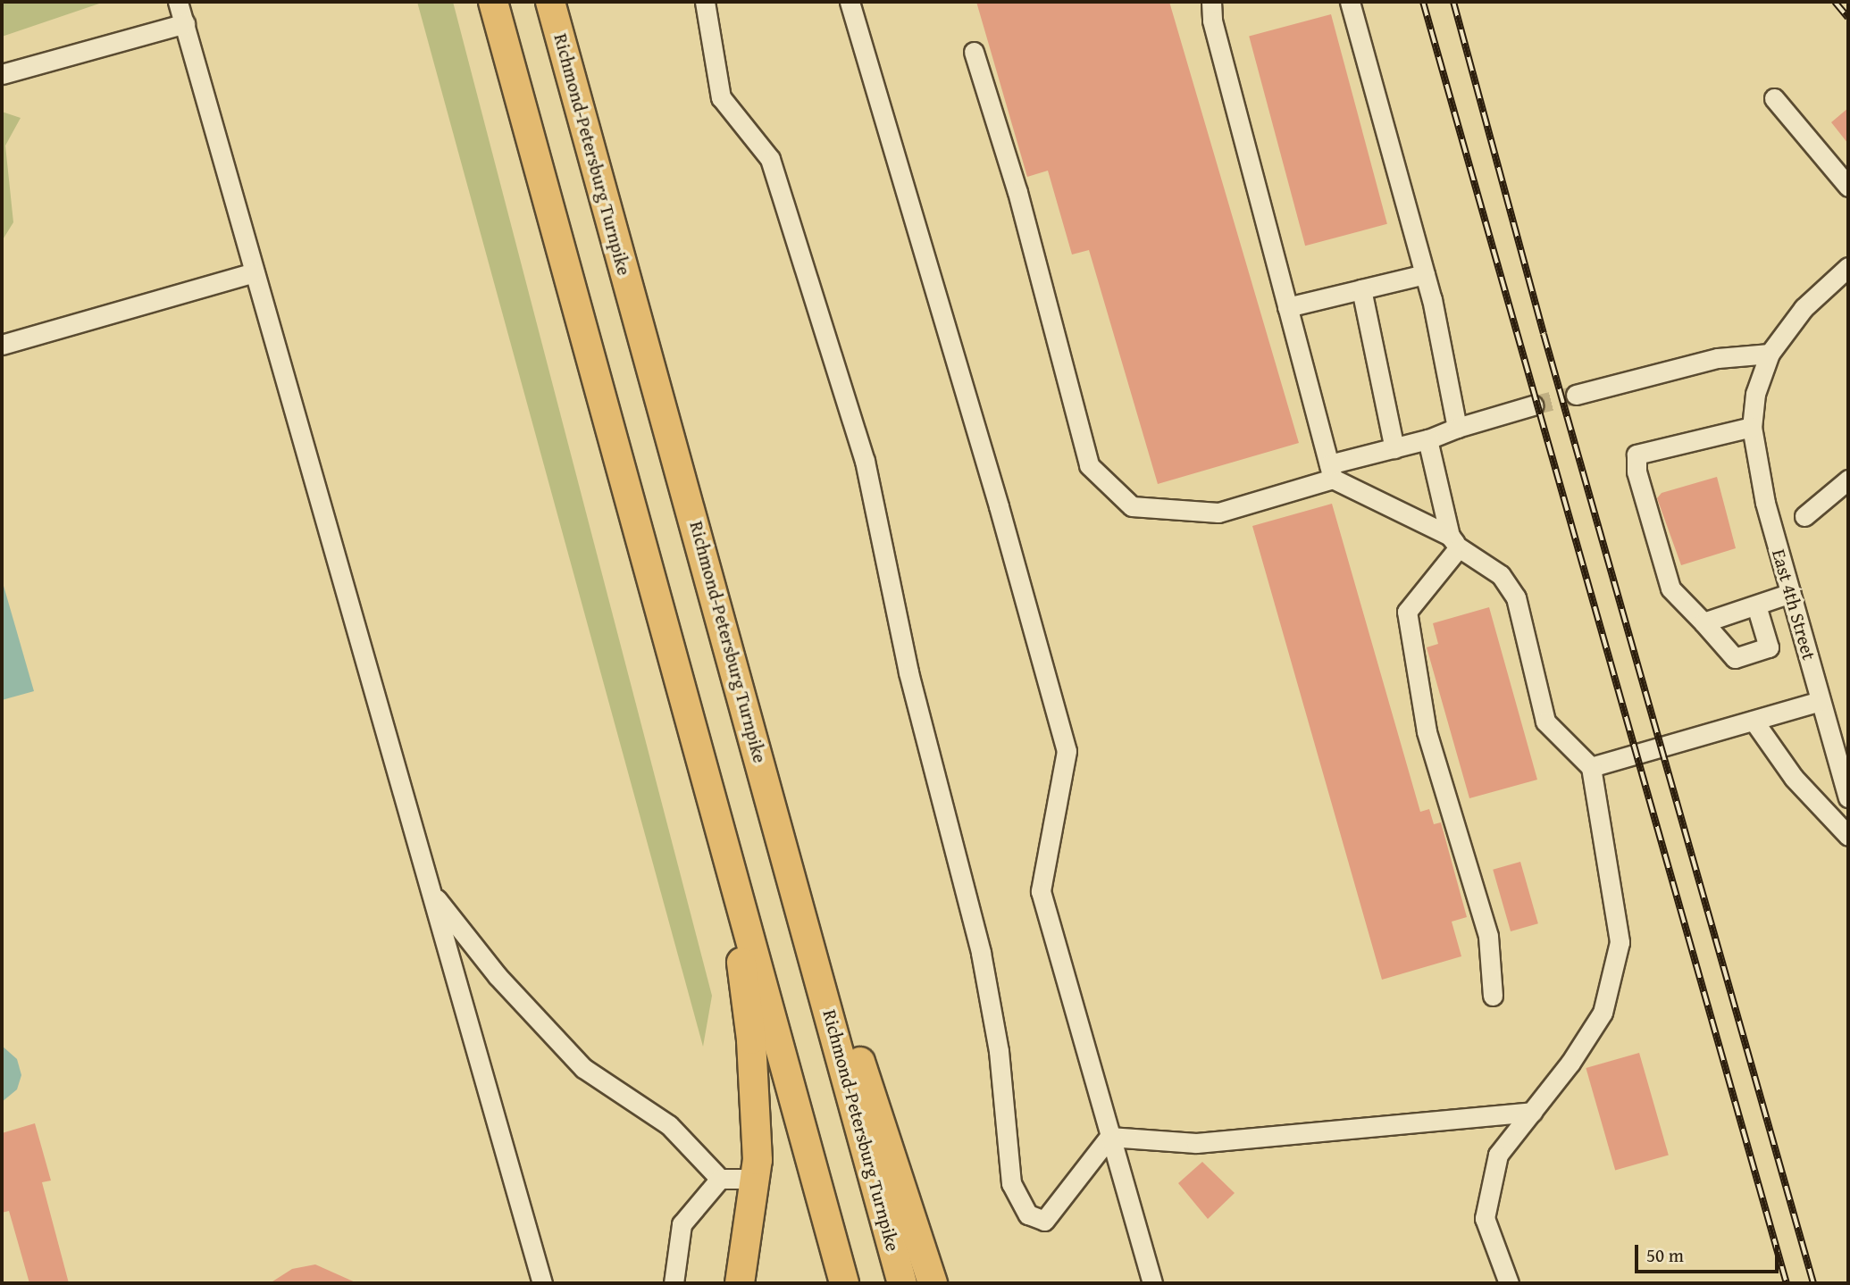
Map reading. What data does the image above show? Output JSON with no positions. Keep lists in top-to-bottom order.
{
  "streets": {
    "highway": ["Richmond-Petersburg Turnpike"],
    "street": ["East 4th Street"]
  },
  "scale_bar": "50 m"
}
